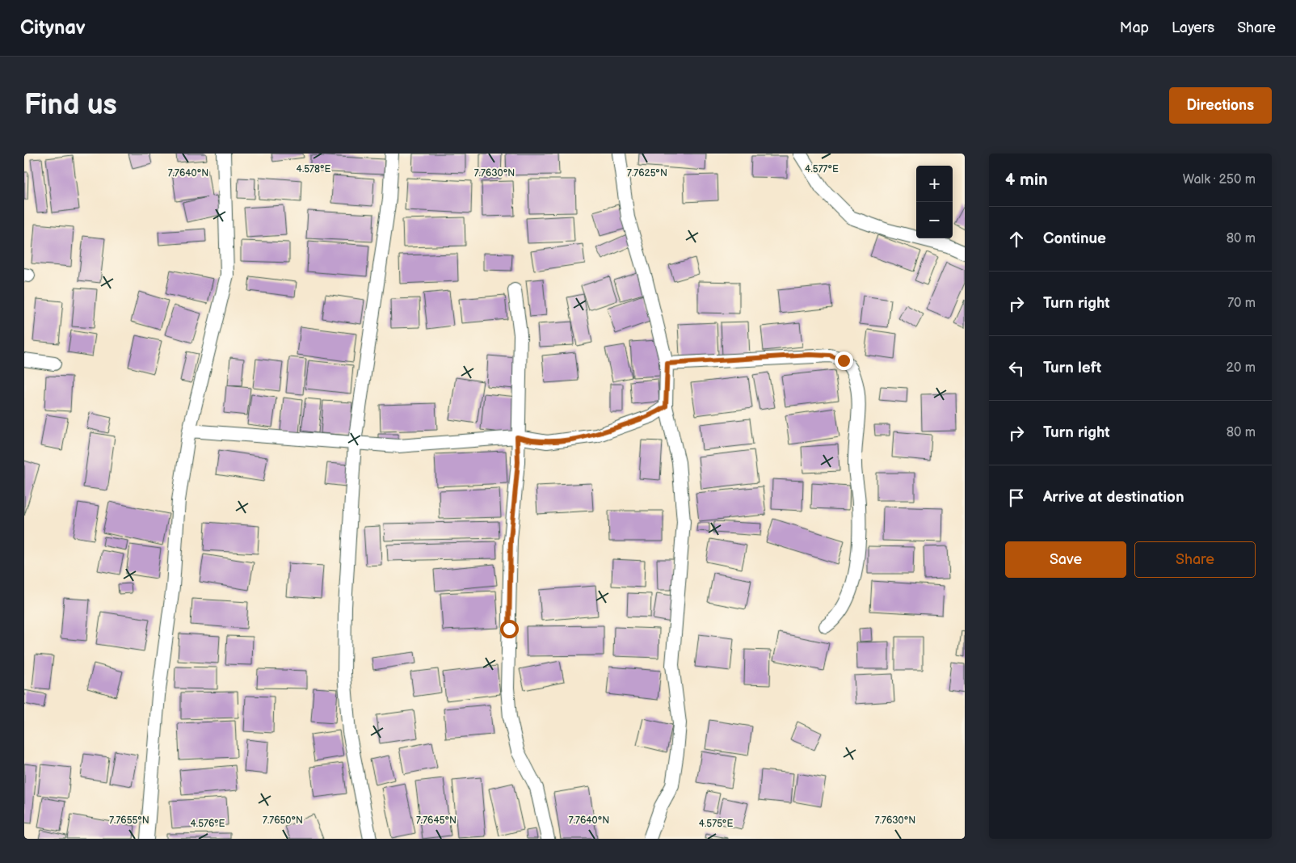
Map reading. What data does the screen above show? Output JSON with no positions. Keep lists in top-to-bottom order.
{
  "page": {
    "header": "Citynav",
    "nav": ["Map", "Layers", "Share"],
    "buttons": [
      "Directions",
      ["Save", "Share"]
    ],
    "title": "Find us",
    "heading": ["4 min", "Walk · 250 m"],
    "map_buttons": ["+", "−"],
    "list": [
      ["Continue", "80 m"],
      ["Turn right", "70 m"],
      ["Turn left", "20 m"],
      ["Turn right", "80 m"],
      "Arrive at destination"
    ]
  },
  "coordinates": [
    "4.578°E",
    "4.577°E",
    "7.7630°N",
    "7.7640°N",
    "7.7625°N",
    "7.7655°N",
    "7.7650°N",
    "7.7645°N",
    "4.576°E",
    "4.575°E"
  ]
}
